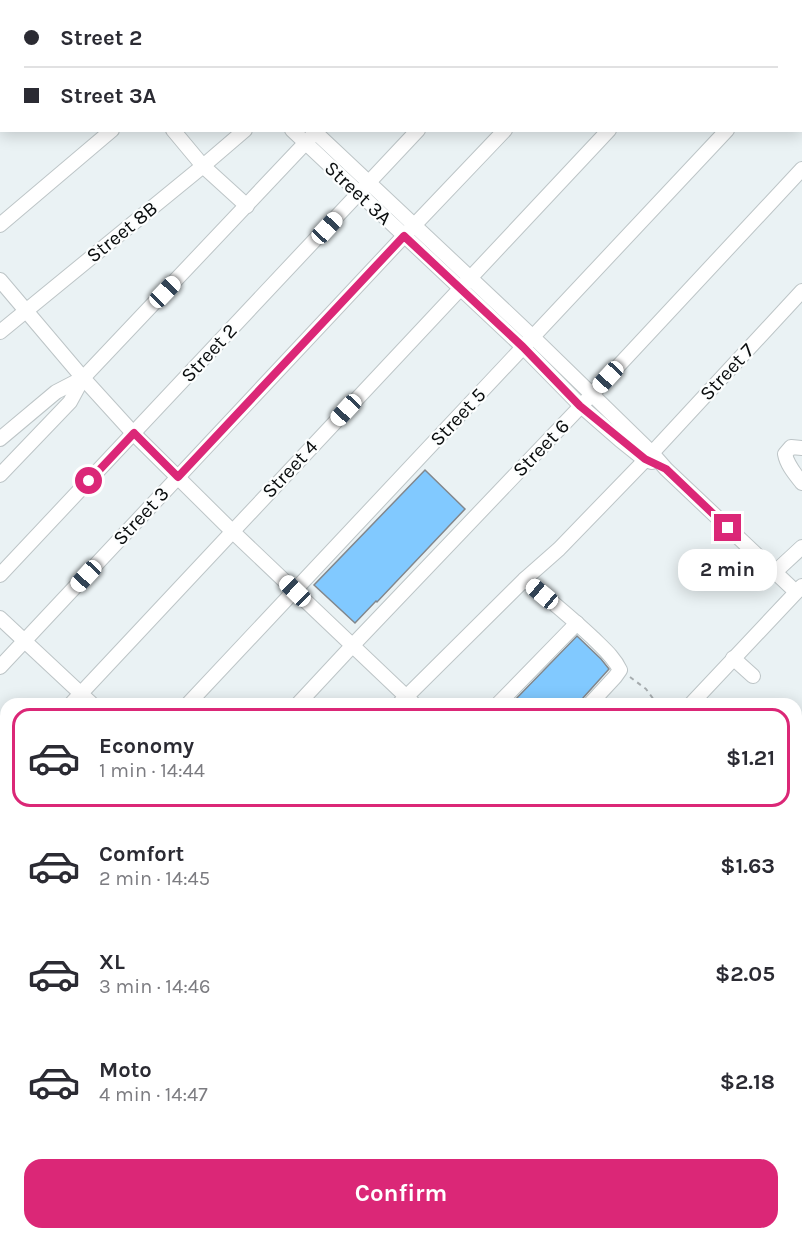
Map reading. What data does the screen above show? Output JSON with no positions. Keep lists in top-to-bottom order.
{
  "streets": {
    "street": [
      "Street 3A",
      "Street 8B",
      "Street 2",
      "Street 7",
      "Street 5",
      "Street 6",
      "Street 4",
      "Street 3"
    ]
  },
  "crossings": [
    ["Street 3A", "Street 2"],
    ["Street 3A", "Street 7"],
    ["Street 3A", "Street 5"],
    ["Street 3A", "Street 6"],
    ["Street 3A", "Street 4"],
    ["Street 3A", "Street 3"]
  ],
  "page": {
    "banner": ["Street 2", "Street 3A"],
    "bubble": "2 min",
    "list": [
      {
        "name": "Economy",
        "note": "1 min · 14:44",
        "value": "$1.21"
      },
      {
        "name": "Comfort",
        "note": "2 min · 14:45",
        "value": "$1.63"
      },
      {
        "name": "XL",
        "note": "3 min · 14:46",
        "value": "$2.05"
      },
      {
        "name": "Moto",
        "note": "4 min · 14:47",
        "value": "$2.18"
      }
    ],
    "buttons": "Confirm"
  }
}
